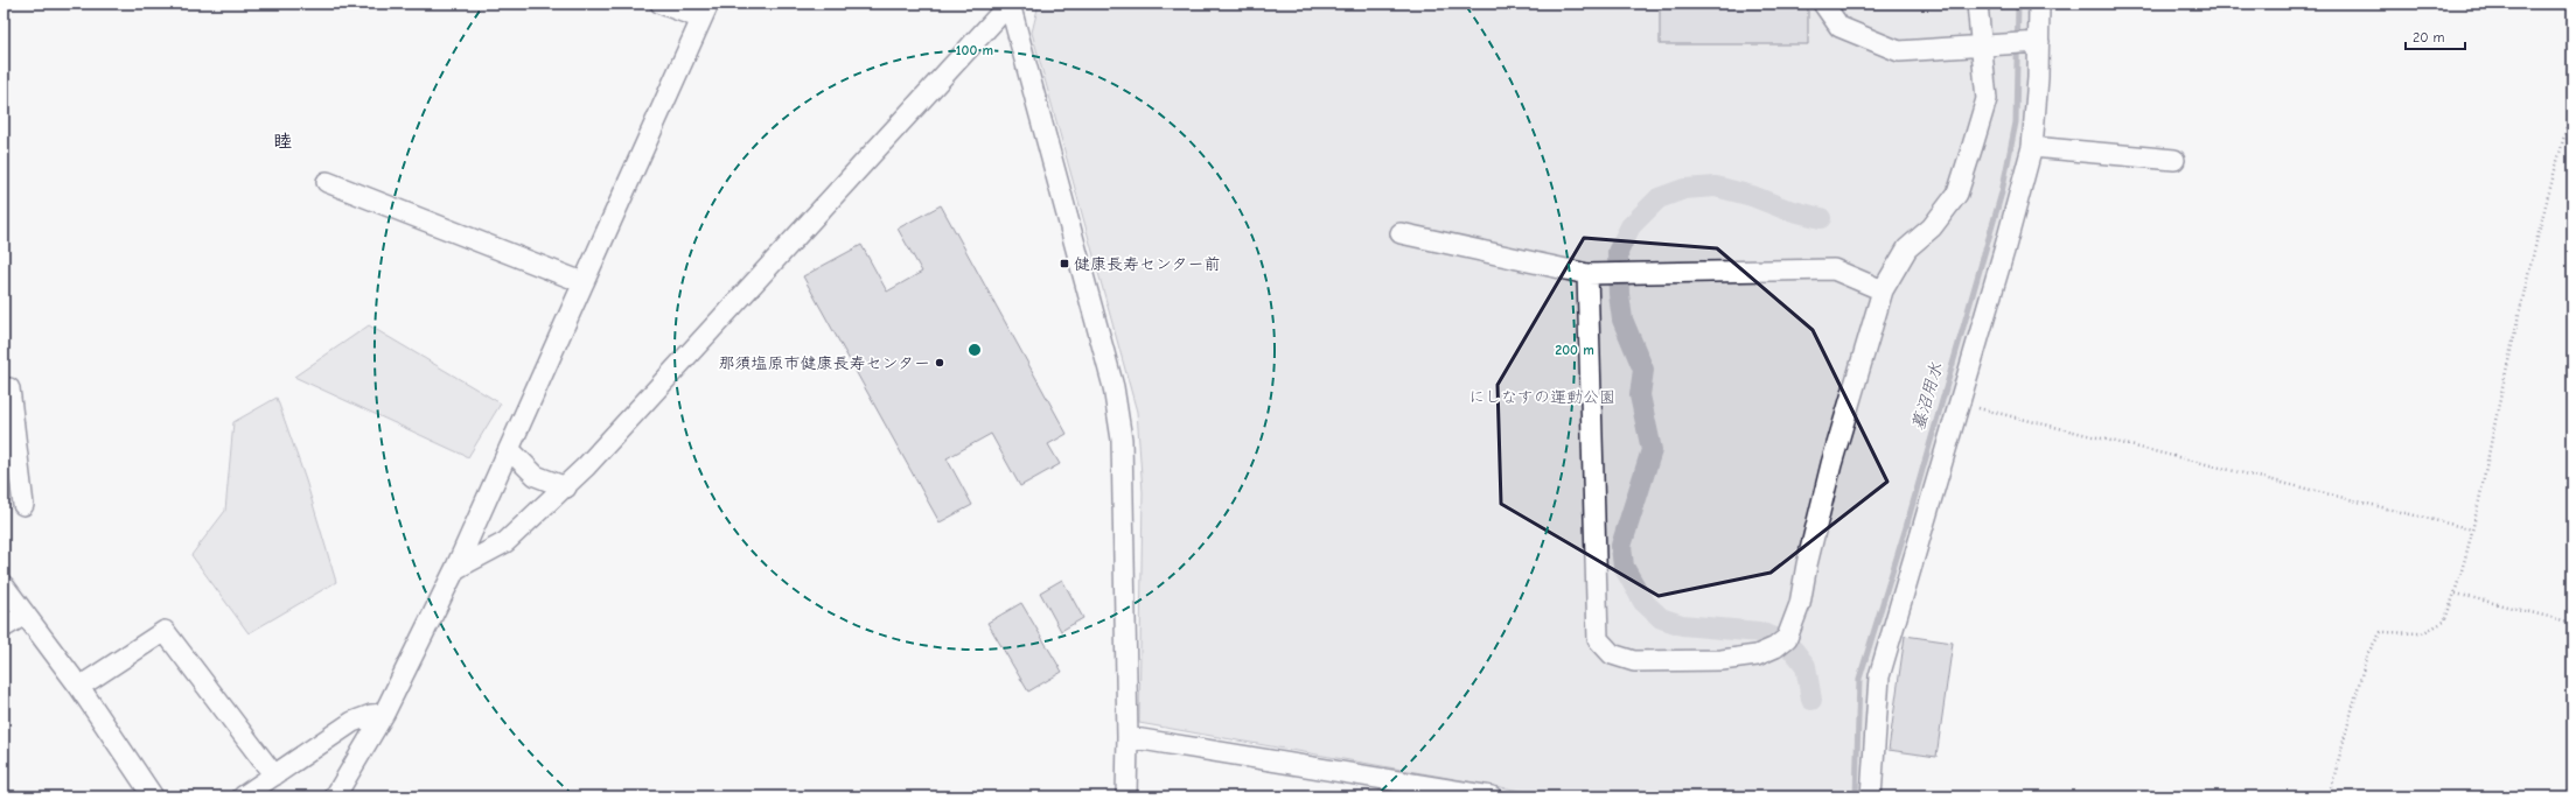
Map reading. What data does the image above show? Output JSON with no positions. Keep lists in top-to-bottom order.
{
  "districts": ["睦"],
  "water": ["蟇沼用水"],
  "parks": ["にしなすの運動公園"],
  "places": {
    "transit": ["健康長寿センター前"],
    "other": ["那須塩原市健康長寿センター"]
  },
  "scale_bar": "20 m",
  "rings": ["100 m", "200 m"]
}
